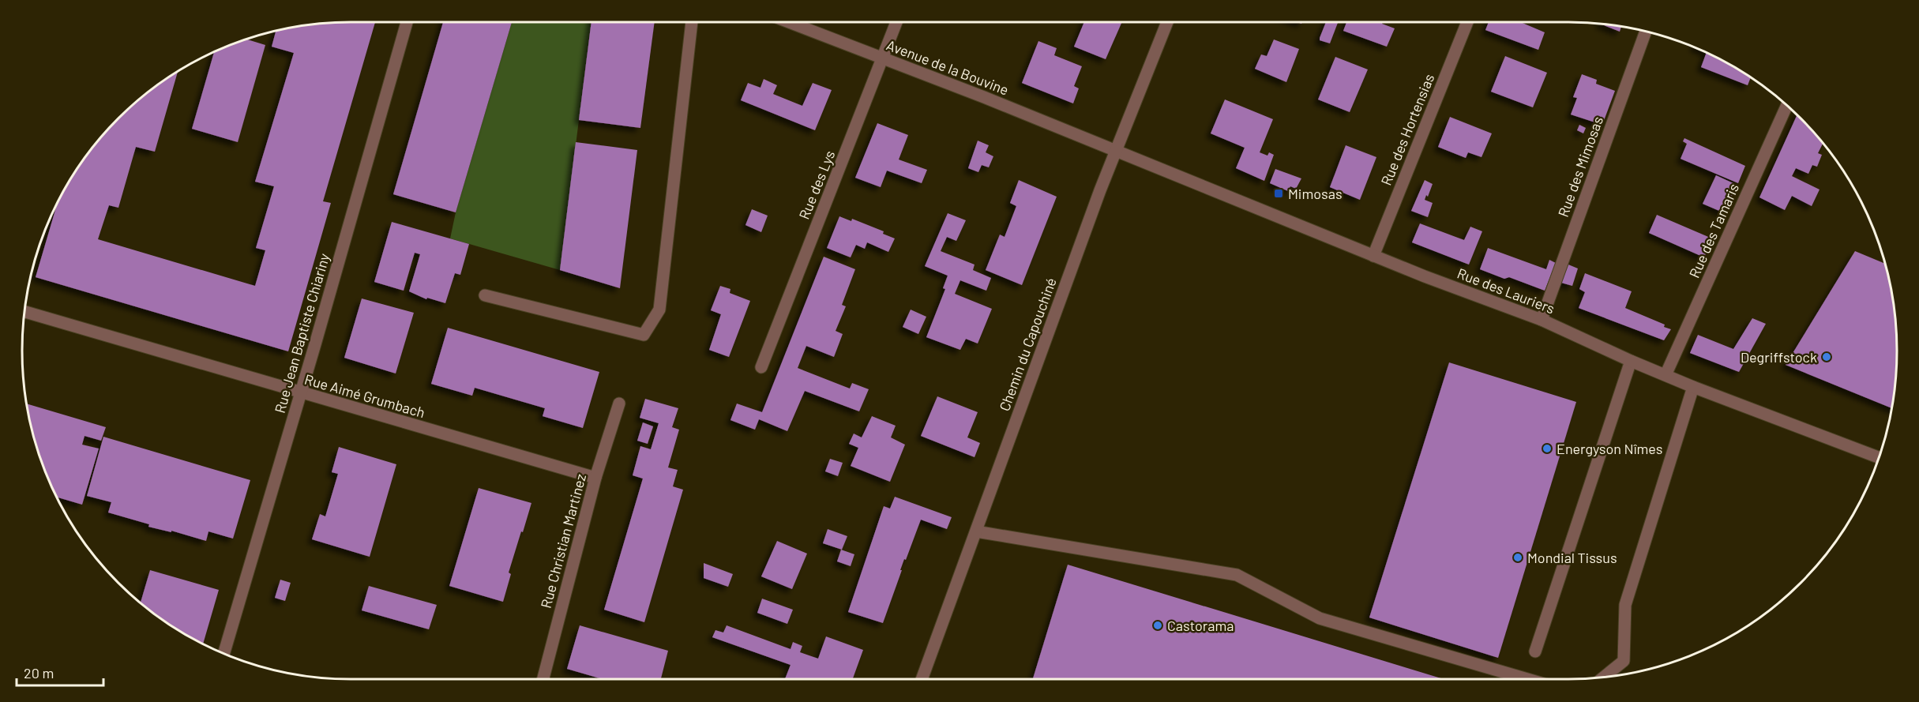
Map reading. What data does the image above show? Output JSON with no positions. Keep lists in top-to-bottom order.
{
  "streets": {
    "street": [
      "Avenue de la Bouvine",
      "Rue des Hortensias",
      "Rue des Mimosas",
      "Rue des Lys",
      "Rue des Tamaris",
      "Rue des Lauriers",
      "Rue Jean Baptiste Chiariny",
      "Chemin du Capouchiné",
      "Rue Aimé Grumbach",
      "Rue Christian Martinez"
    ]
  },
  "crossings": [
    ["Avenue de la Bouvine", "Rue des Lys"],
    ["Avenue de la Bouvine", "Rue des Lauriers"],
    ["Avenue de la Bouvine", "Chemin du Capouchiné"],
    ["Rue des Hortensias", "Rue des Lauriers"],
    ["Rue des Mimosas", "Rue des Lauriers"],
    ["Rue des Tamaris", "Rue des Lauriers"],
    ["Rue des Lauriers", "Chemin du Capouchiné"],
    ["Rue Jean Baptiste Chiariny", "Rue Aimé Grumbach"],
    ["Rue Aimé Grumbach", "Rue Christian Martinez"]
  ],
  "places": {
    "transit": ["Mimosas"],
    "other": [
      "Degriffstock",
      "Energyson Nîmes",
      "Mondial Tissus",
      "Castorama"
    ]
  },
  "scale_bar": "20 m"
}
